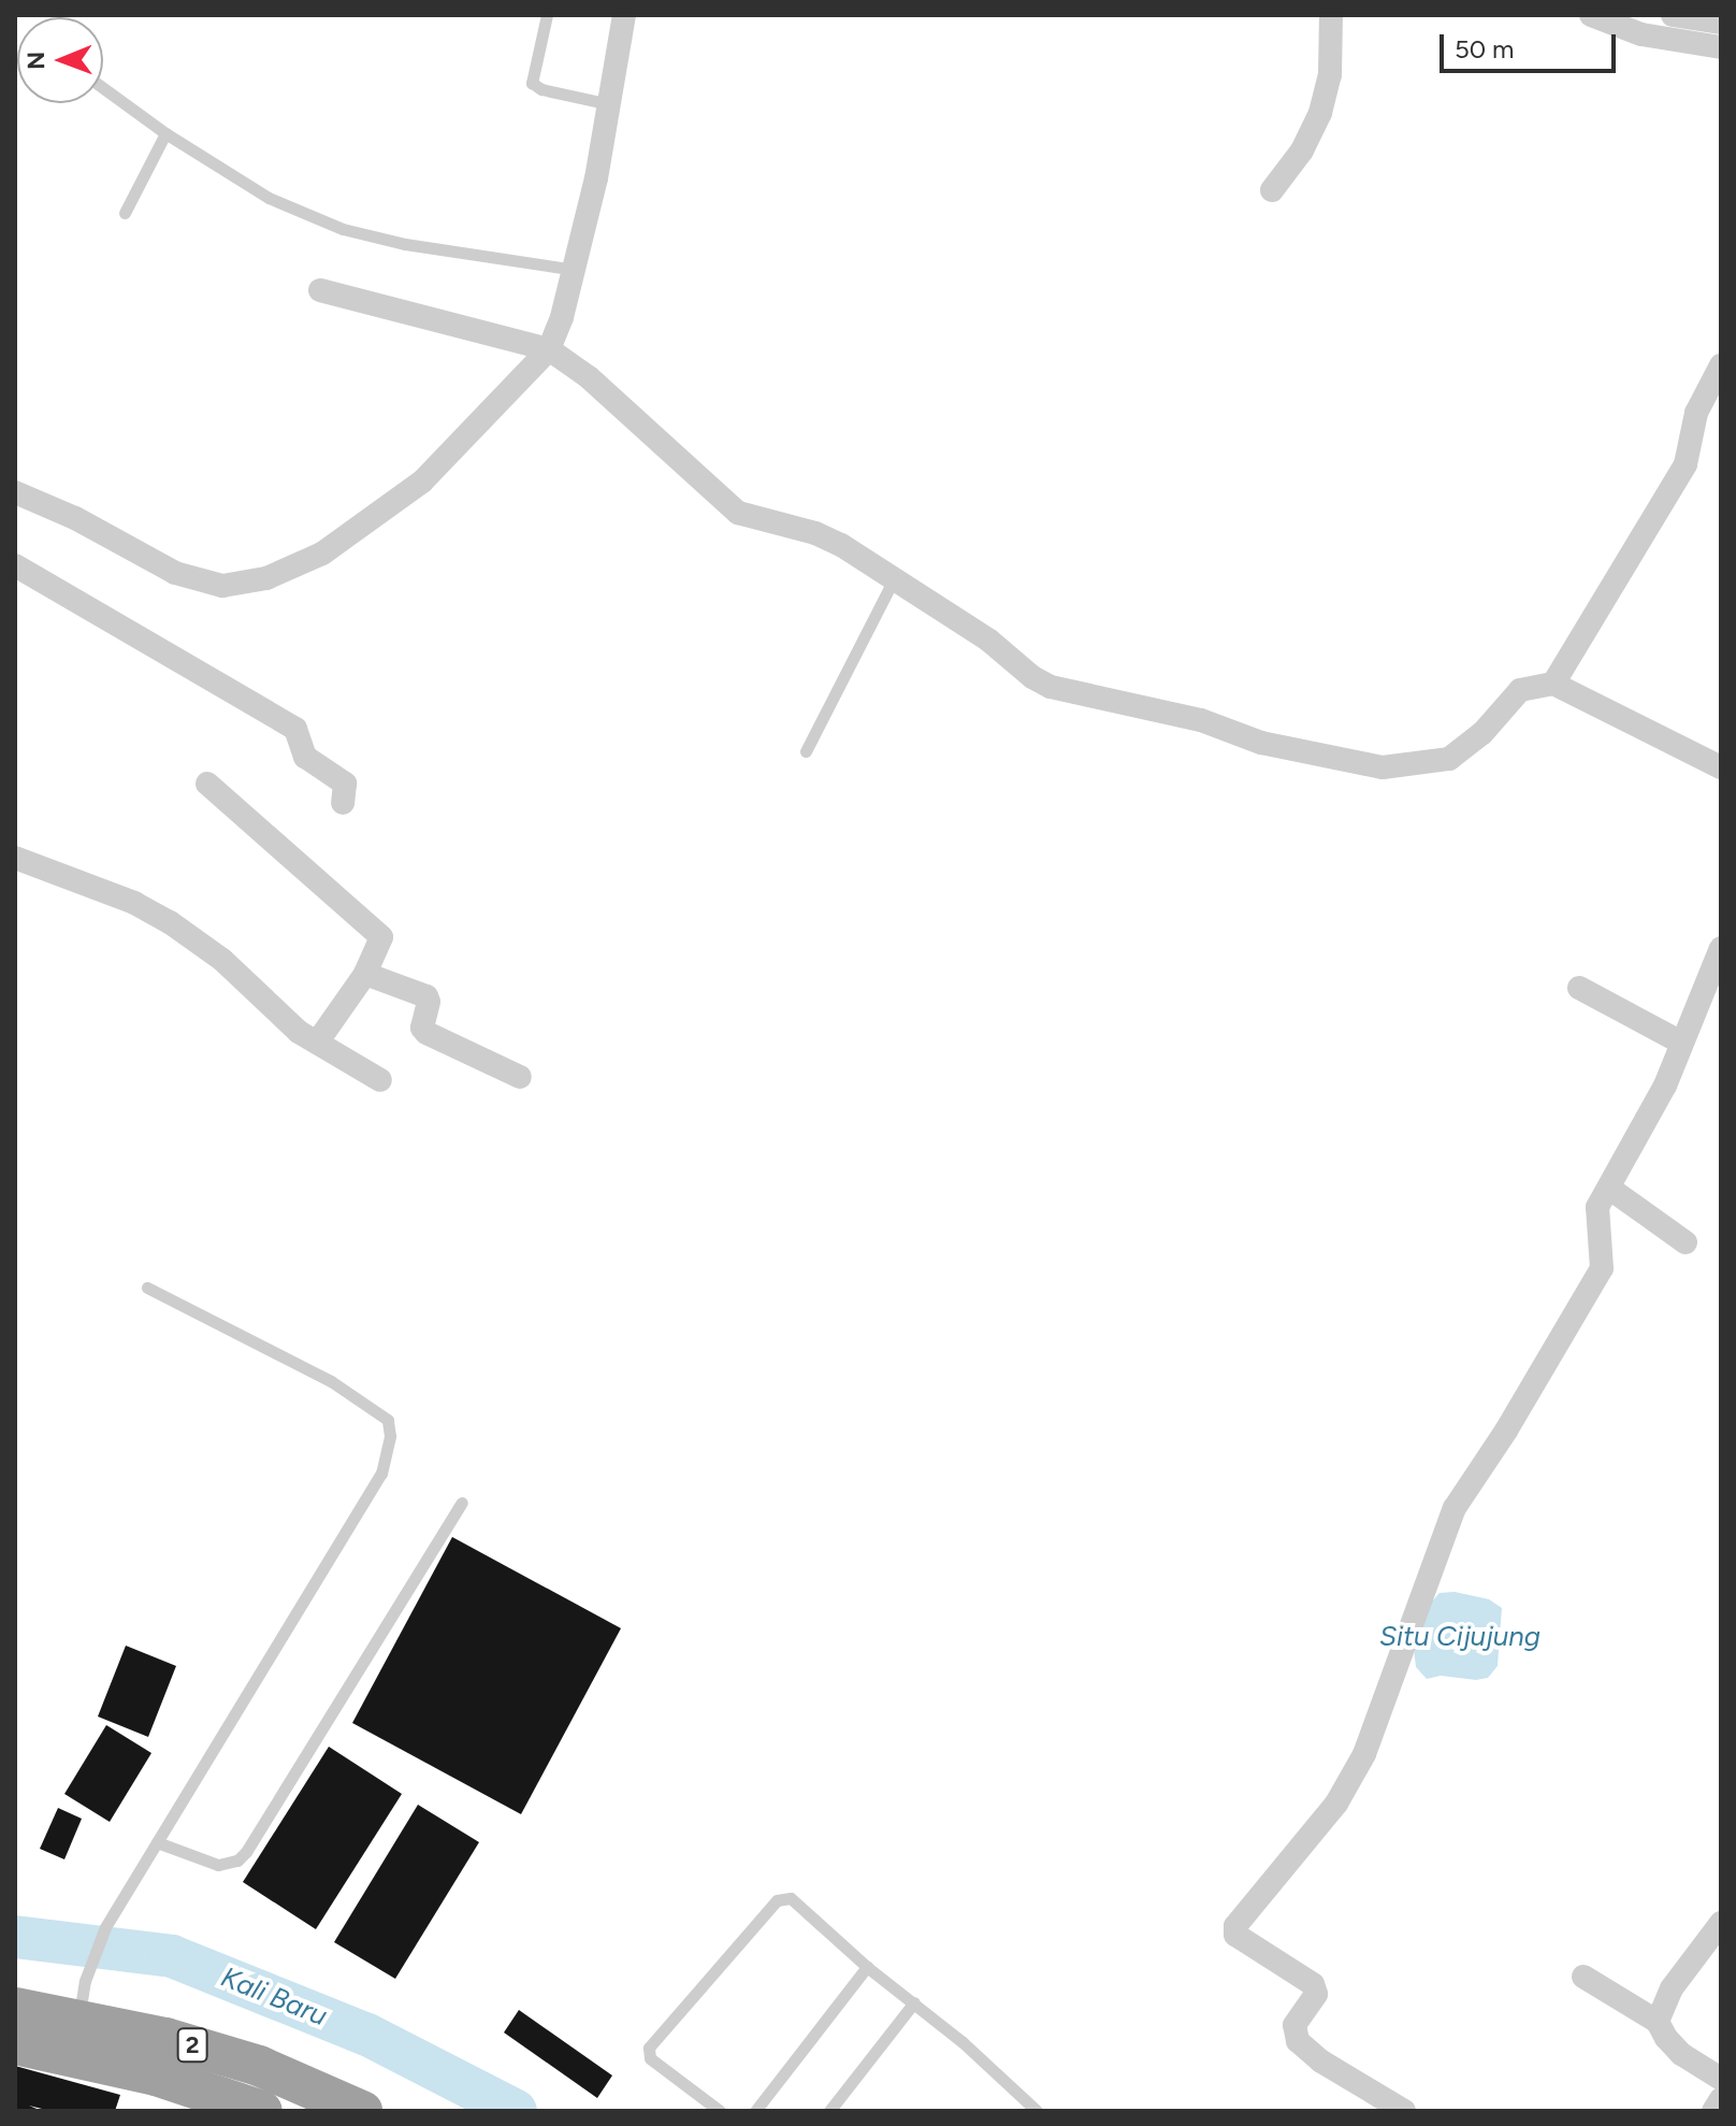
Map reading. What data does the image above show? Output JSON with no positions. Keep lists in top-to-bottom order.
{
  "streets": {
    "highway": ["2"]
  },
  "water": ["Situ Cijujung", "Kali Baru"],
  "scale_bar": "50 m",
  "north": "left"
}
